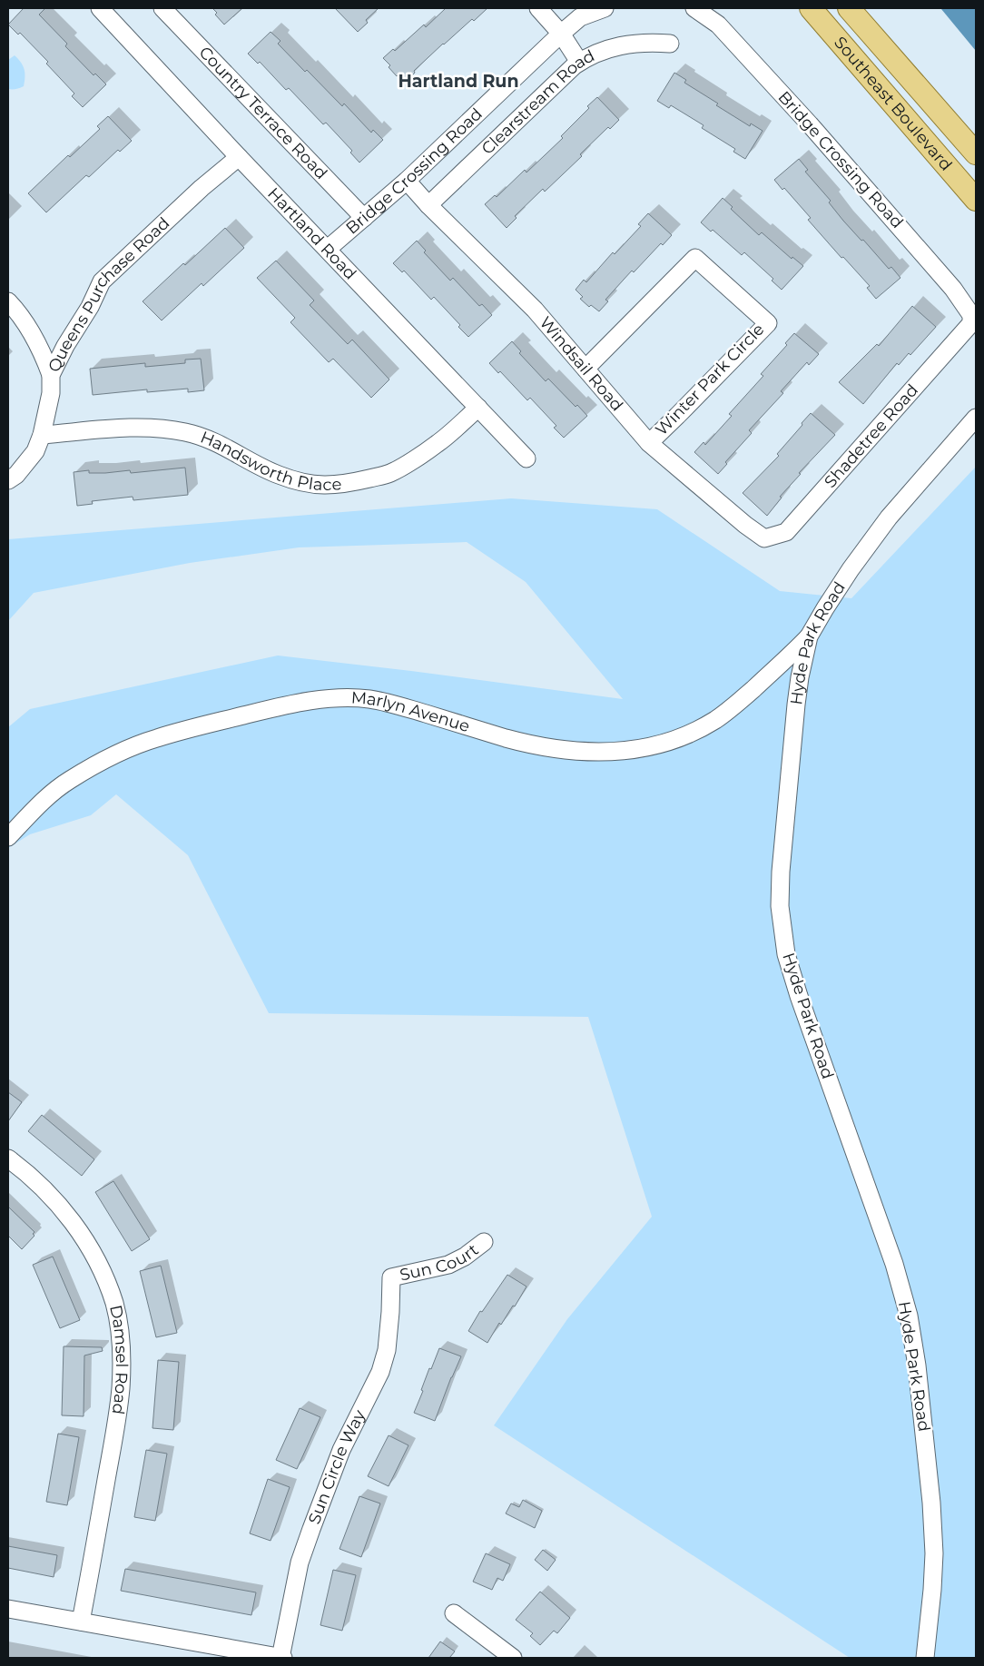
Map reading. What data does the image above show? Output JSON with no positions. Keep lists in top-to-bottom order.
{
  "streets": {
    "main road": ["Southeast Boulevard"],
    "street": [
      "Clearstream Road",
      "Country Terrace Road",
      "Bridge Crossing Road",
      "Hartland Road",
      "Queens Purchase Road",
      "Windsail Road",
      "Winter Park Circle",
      "Shadetree Road",
      "Handsworth Place",
      "Hyde Park Road",
      "Marlyn Avenue",
      "Sun Court",
      "Damsel Road",
      "Sun Circle Way"
    ]
  },
  "crossings": [
    ["Clearstream Road", "Windsail Road"],
    ["Country Terrace Road", "Bridge Crossing Road"],
    ["Bridge Crossing Road", "Hartland Road"],
    ["Bridge Crossing Road", "Windsail Road"],
    ["Bridge Crossing Road", "Shadetree Road"],
    ["Hartland Road", "Queens Purchase Road"],
    ["Hartland Road", "Handsworth Place"],
    ["Queens Purchase Road", "Handsworth Place"],
    ["Windsail Road", "Winter Park Circle"],
    ["Windsail Road", "Shadetree Road"],
    ["Hyde Park Road", "Marlyn Avenue"],
    ["Sun Court", "Sun Circle Way"]
  ],
  "districts": ["Hartland Run"]
}
